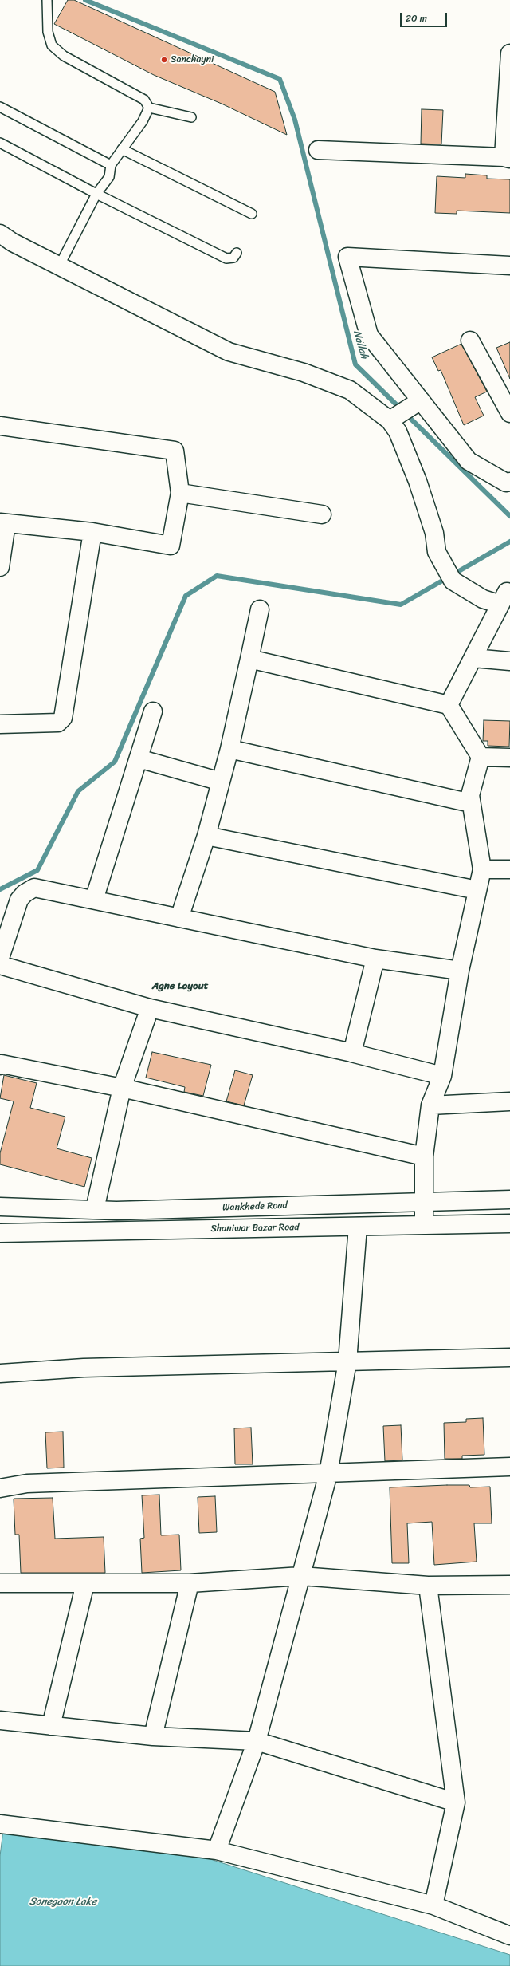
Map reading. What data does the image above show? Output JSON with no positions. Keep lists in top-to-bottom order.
{
  "streets": {
    "street": ["Wankhede Road", "Shaniwar Bazar Road"]
  },
  "districts": ["Agne Layout"],
  "water": ["Nallah", "Sonegaon Lake"],
  "places": ["Sanchayni"],
  "scale_bar": "20 m"
}
